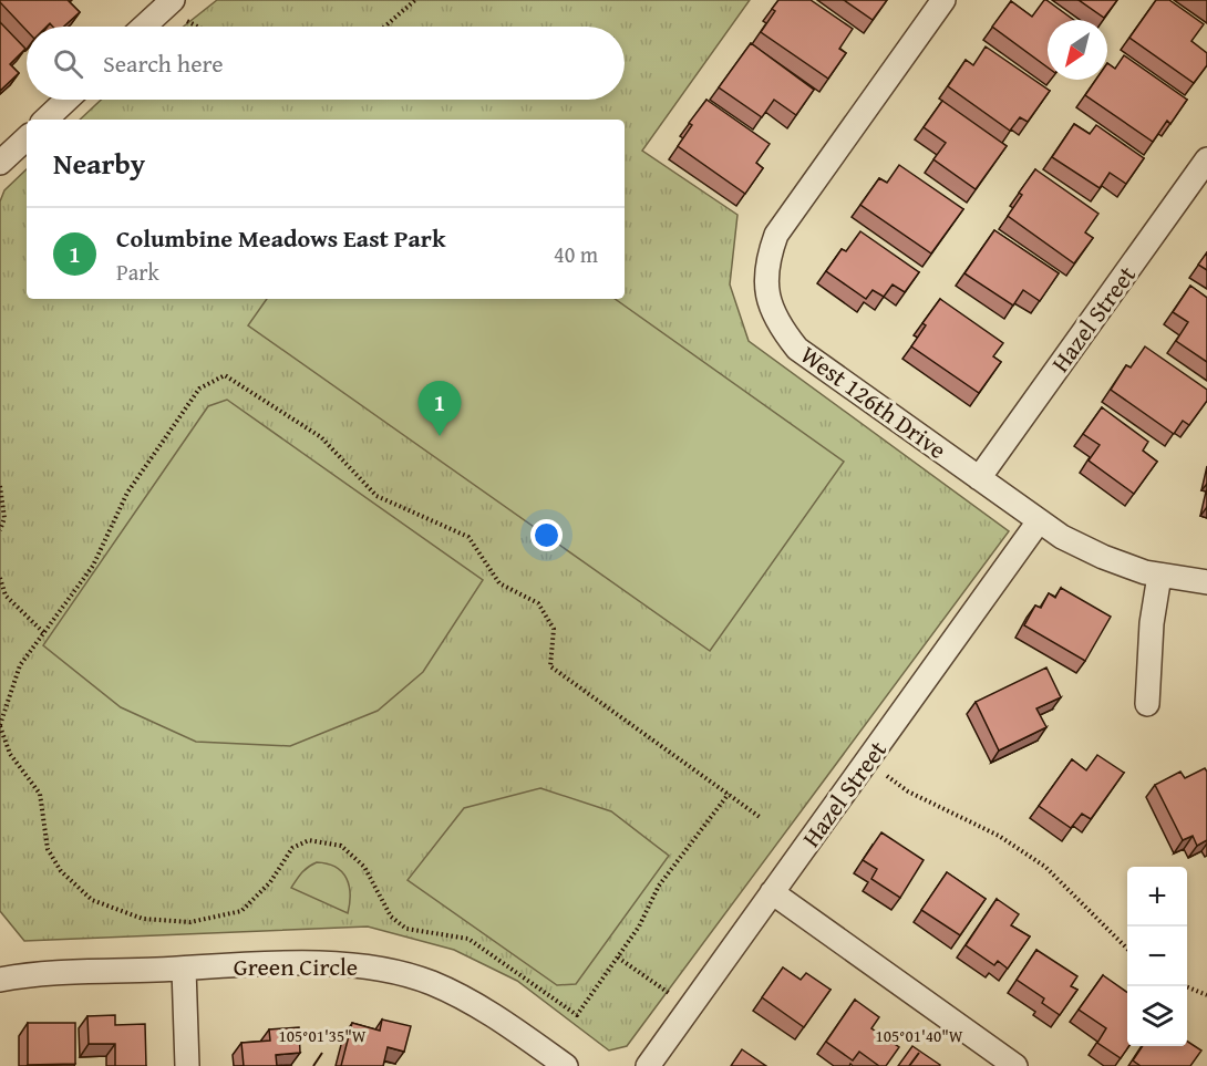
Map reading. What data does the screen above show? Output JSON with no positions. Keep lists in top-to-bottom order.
{
  "streets": {
    "street": ["Hazel Street", "West 126th Drive", "Green Circle"]
  },
  "crossings": [
    ["Hazel Street", "West 126th Drive"]
  ],
  "north": "bottom left",
  "page": {
    "search": "Search here",
    "heading": "Nearby",
    "list": [
      {
        "mark": "1",
        "name": "Columbine Meadows East Park",
        "note": "Park",
        "value": "40 m"
      }
    ],
    "pins": "1",
    "map_buttons": ["+", "−"]
  },
  "coordinates": ["105°01'35\"W", "105°01'40\"W"]
}
